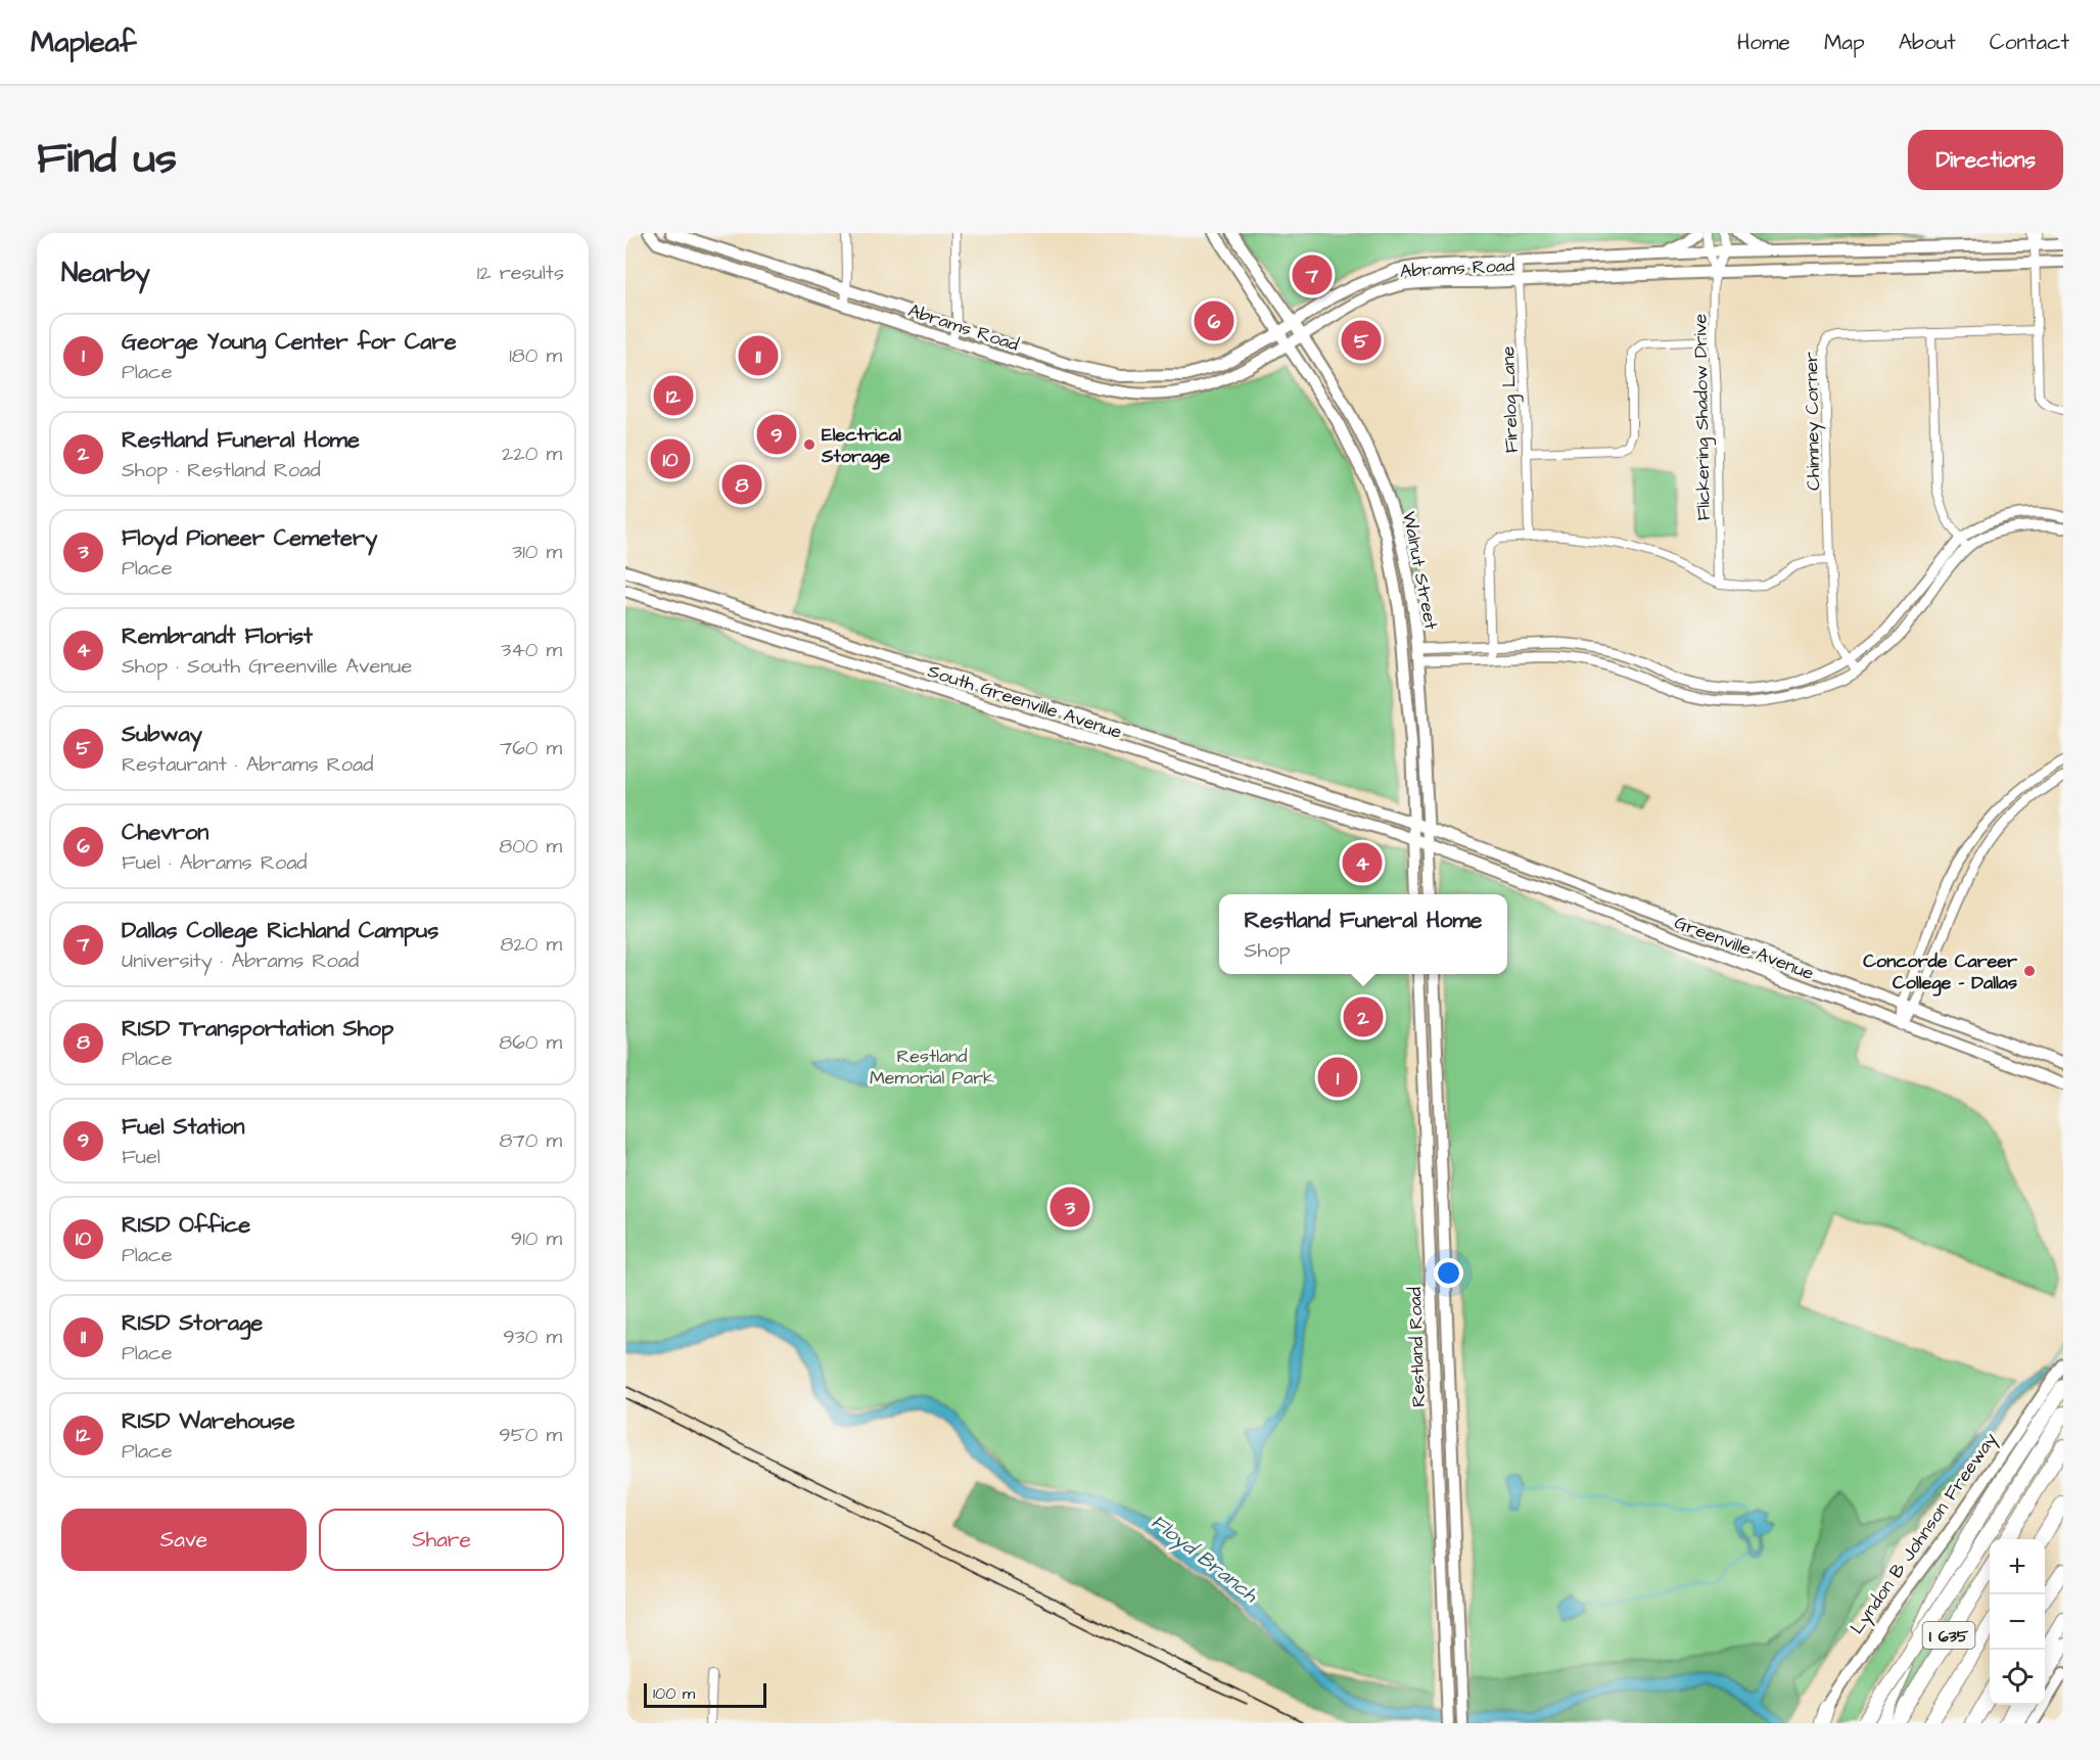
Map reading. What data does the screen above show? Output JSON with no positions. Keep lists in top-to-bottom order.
{
  "streets": {
    "highway": ["I 635"],
    "main road": [
      "Abrams Road",
      "Walnut Street",
      "South Greenville Avenue",
      "Greenville Avenue",
      "Restland Road",
      "Lyndon B Johnson Freeway"
    ],
    "street": ["Firelog Lane", "Flickering Shadow Drive", "Chimney Corner"]
  },
  "crossings": [
    ["Abrams Road", "Firelog Lane"],
    ["Abrams Road", "Flickering Shadow Drive"],
    ["Abrams Road", "Walnut Street"],
    ["Walnut Street", "South Greenville Avenue"],
    ["Walnut Street", "Greenville Avenue"],
    ["South Greenville Avenue", "Greenville Avenue"]
  ],
  "water": ["Floyd Branch"],
  "parks": ["Restland Memorial Park"],
  "places": ["Electrical Storage", "Concorde Career College - Dallas"],
  "scale_bar": "100 m",
  "page": {
    "header": "Mapleaf",
    "nav": [
      "Home",
      "Map",
      "About",
      "Contact"
    ],
    "title": "Find us",
    "buttons": [
      "Directions",
      ["Save", "Share"]
    ],
    "heading": ["Nearby", "12 results"],
    "pins": [
      "7",
      "6",
      "5",
      "11",
      "12",
      "9",
      "10",
      "8",
      "4",
      "2",
      "1",
      "3"
    ],
    "list": [
      {
        "mark": "1",
        "name": "George Young Center for Care",
        "note": "Place",
        "value": "180 m"
      },
      {
        "mark": "2",
        "name": "Restland Funeral Home",
        "note": "Shop · Restland Road",
        "value": "220 m"
      },
      {
        "mark": "3",
        "name": "Floyd Pioneer Cemetery",
        "note": "Place",
        "value": "310 m"
      },
      {
        "mark": "4",
        "name": "Rembrandt Florist",
        "note": "Shop · South Greenville Avenue",
        "value": "340 m"
      },
      {
        "mark": "5",
        "name": "Subway",
        "note": "Restaurant · Abrams Road",
        "value": "760 m"
      },
      {
        "mark": "6",
        "name": "Chevron",
        "note": "Fuel · Abrams Road",
        "value": "800 m"
      },
      {
        "mark": "7",
        "name": "Dallas College Richland Campus",
        "note": "University · Abrams Road",
        "value": "820 m"
      },
      {
        "mark": "8",
        "name": "RISD Transportation Shop",
        "note": "Place",
        "value": "860 m"
      },
      {
        "mark": "9",
        "name": "Fuel Station",
        "note": "Fuel",
        "value": "870 m"
      },
      {
        "mark": "10",
        "name": "RISD Office",
        "note": "Place",
        "value": "910 m"
      },
      {
        "mark": "11",
        "name": "RISD Storage",
        "note": "Place",
        "value": "930 m"
      },
      {
        "mark": "12",
        "name": "RISD Warehouse",
        "note": "Place",
        "value": "950 m"
      }
    ],
    "popup": ["Restland Funeral Home", "Shop"],
    "map_buttons": ["+", "−"],
    "scale": "100 m"
  }
}
